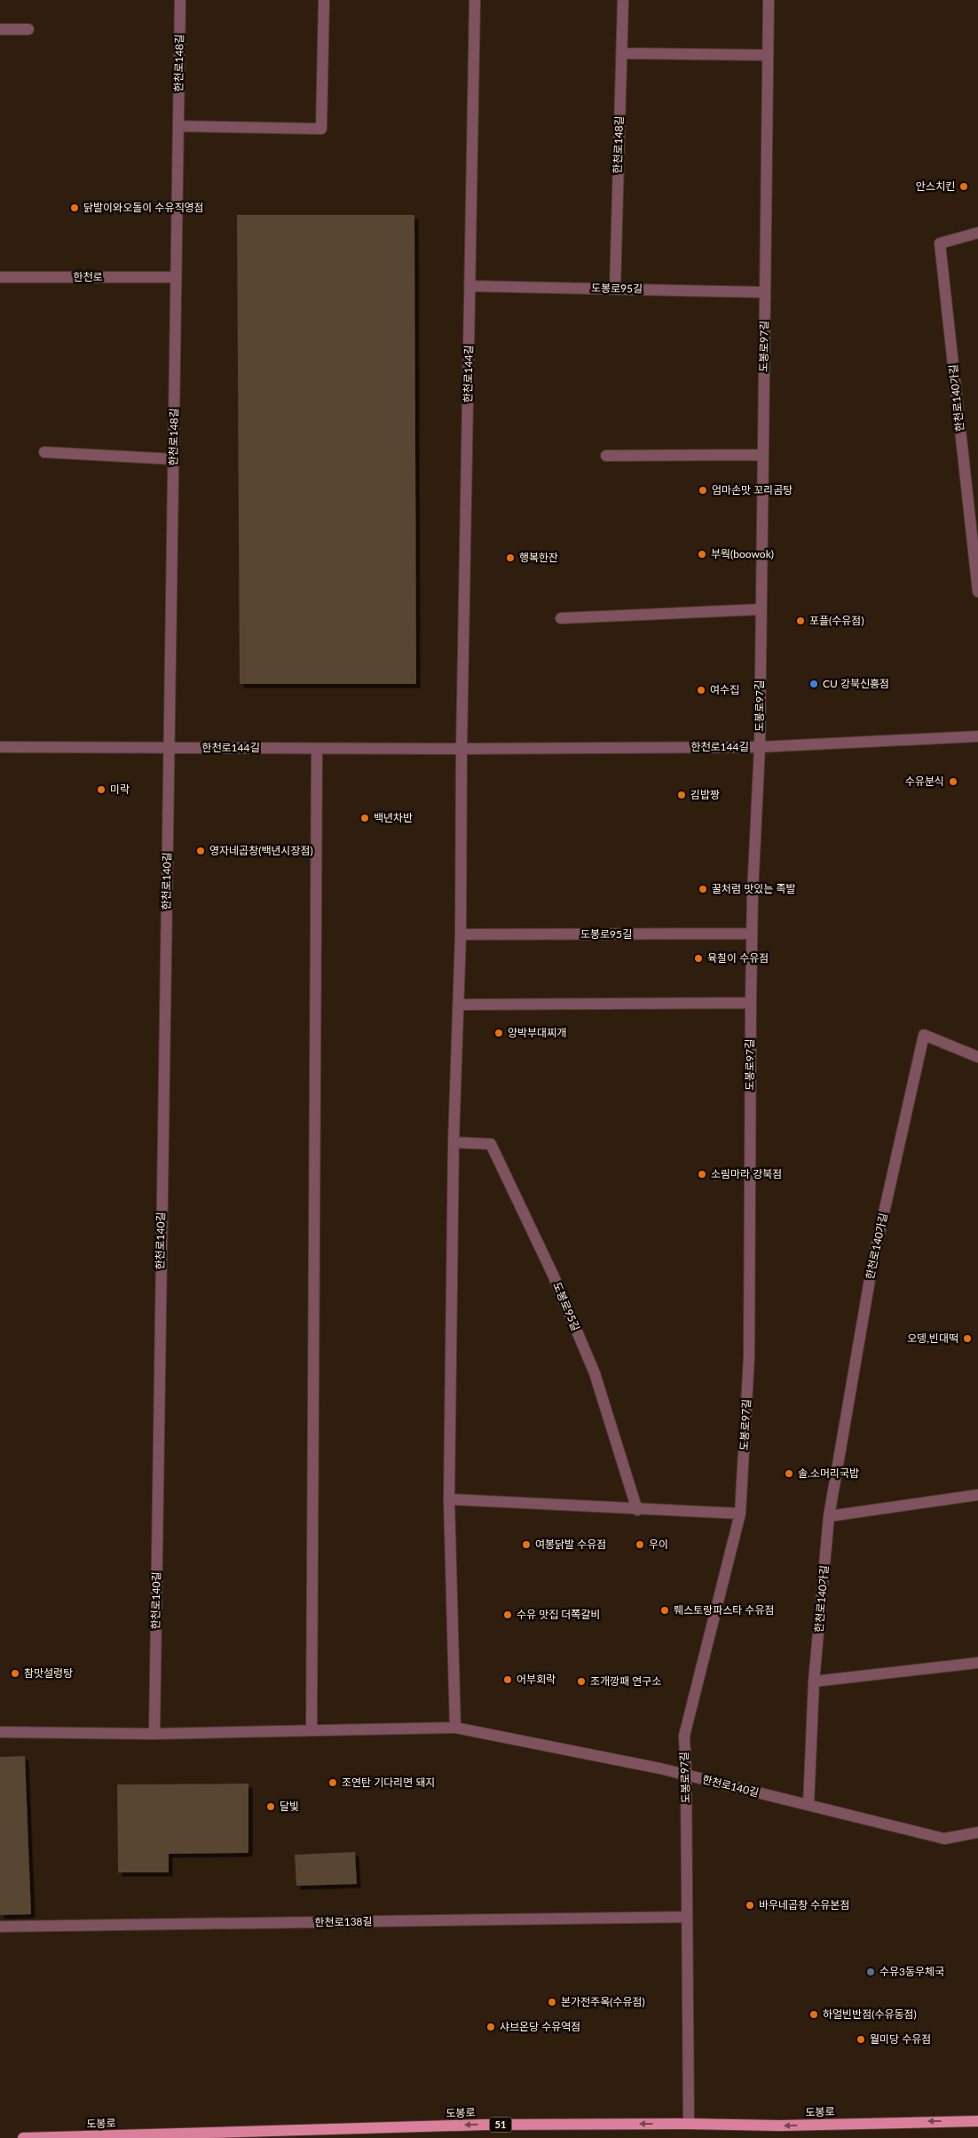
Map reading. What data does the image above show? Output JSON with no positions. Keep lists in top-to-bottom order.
{
  "streets": {
    "main road": ["도봉로", "51"],
    "street": [
      "한천로148길",
      "한천로",
      "도봉로95길",
      "도봉로97길",
      "한천로144길",
      "한천로140가길",
      "한천로140길",
      "한천로138길"
    ]
  },
  "crossings": [
    ["한천로148길", "한천로"],
    ["한천로148길", "도봉로95길"],
    ["한천로148길", "한천로144길"],
    ["한천로148길", "한천로140길"],
    ["도봉로95길", "도봉로97길"],
    ["도봉로95길", "한천로144길"],
    ["도봉로97길", "한천로144길"],
    ["도봉로97길", "한천로140길"],
    ["도봉로97길", "한천로138길"],
    ["도봉로97길", "도봉로"],
    ["한천로144길", "한천로140길"],
    ["한천로140가길", "한천로140길"]
  ],
  "one_way": ["도봉로"],
  "places": [
    "안스치킨",
    "닭발이와오돌이 수유직영점",
    "엄마손맛 꼬리곰탕",
    "부웍(boowok)",
    "행복한잔",
    "포플(수유점)",
    "CU 강북신흥점",
    "여수집",
    "수유분식",
    "미락",
    "김밥짱",
    "백년차반",
    "영자네곱창(백년시장점)",
    "꿀처럼 맛있는 족발",
    "육칠이 수유점",
    "양박부대찌개",
    "소림마라 강북점",
    "오뎅,빈대떡",
    "솔.소머리국밥",
    "여봉닭발 수유점",
    "우이",
    "뤠스토랑파스타 수유점",
    "수유 맛집 더쪽갈비",
    "참맛설렁탕",
    "어부회락",
    "조개깡패 연구소",
    "조연탄 기다리면 돼지",
    "달빛",
    "바우네곱창 수유본점",
    "수유3동우체국",
    "본가전주옥(수유점)",
    "하얼빈반점(수유동점)",
    "샤브온당 수유역점",
    "월미당 수유점"
  ]
}
